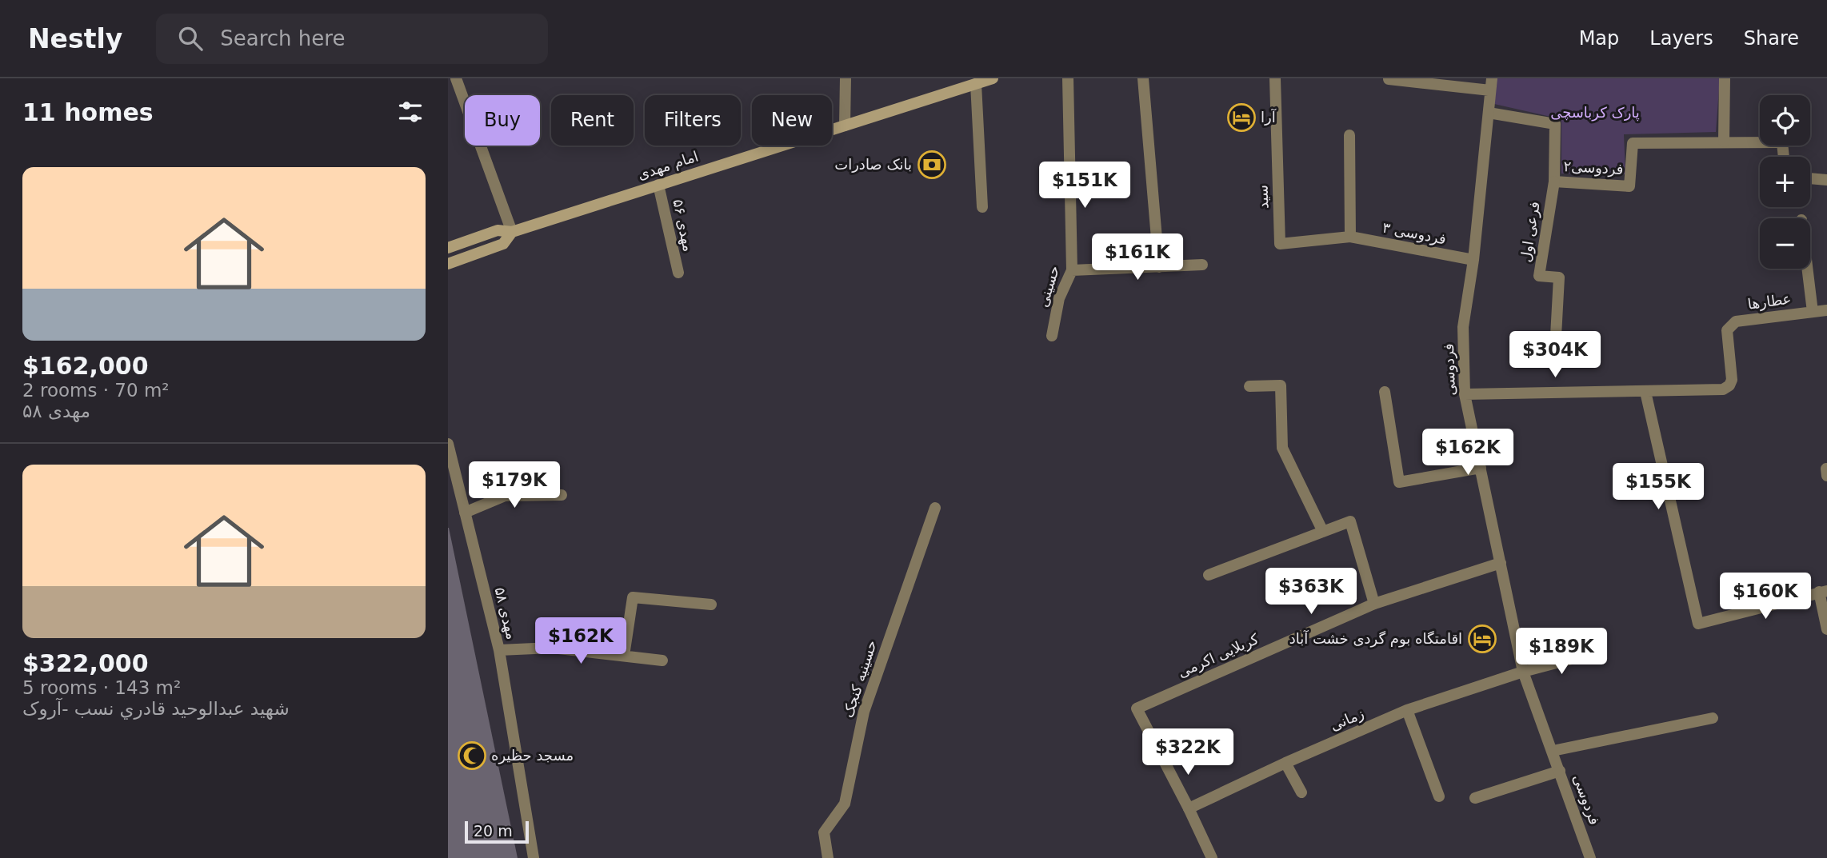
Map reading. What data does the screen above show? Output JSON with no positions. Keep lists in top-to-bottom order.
{
  "streets": {
    "main road": ["امام مهدی"],
    "street": [
      "فردوسی۲",
      "سید",
      "مهدی ۵۶",
      "فرعی اول",
      "فردوسی ۳",
      "حسینی",
      "عطارها",
      "فردوسی",
      "مهدی ۵۸",
      "کربلایی اکرمی",
      "حسینیه کنجک",
      "زمانی"
    ]
  },
  "crossings": [
    ["امام مهدی", "مهدی ۵۶"],
    ["فردوسی۲", "فرعی اول"],
    ["فردوسی۲", "فردوسی"],
    ["سید", "فردوسی ۳"],
    ["فردوسی ۳", "فردوسی"],
    ["فردوسی", "کربلایی اکرمی"],
    ["فردوسی", "زمانی"],
    ["کربلایی اکرمی", "زمانی"]
  ],
  "parks": ["پارک کرباسچی"],
  "places": {
    "hotel": ["آرا", "اقامتگاه بوم گردی خشت آباد"],
    "bank": ["بانک صادرات"],
    "mosque": ["مسجد حظیره"]
  },
  "scale_bar": "20 m",
  "page": {
    "header": "Nestly",
    "search": "Search here",
    "nav": ["Map", "Layers", "Share"],
    "heading": "11 homes",
    "map_buttons": ["+", "−"],
    "chip": [
      "Buy",
      "Rent",
      "Filters",
      "New"
    ],
    "list": [
      {
        "name": "$162,000",
        "note": "2 rooms · 70 m² · مهدی ۵۸"
      },
      {
        "name": "$322,000",
        "note": "5 rooms · 143 m² · شهيد عبدالوحيد قادري نسب -آروک"
      }
    ],
    "price": [
      "$151K",
      "$161K",
      "$304K",
      "$162K",
      "$179K",
      "$155K",
      "$363K",
      "$160K",
      "$162K",
      "$189K",
      "$322K"
    ],
    "scale": "20 m"
  }
}
